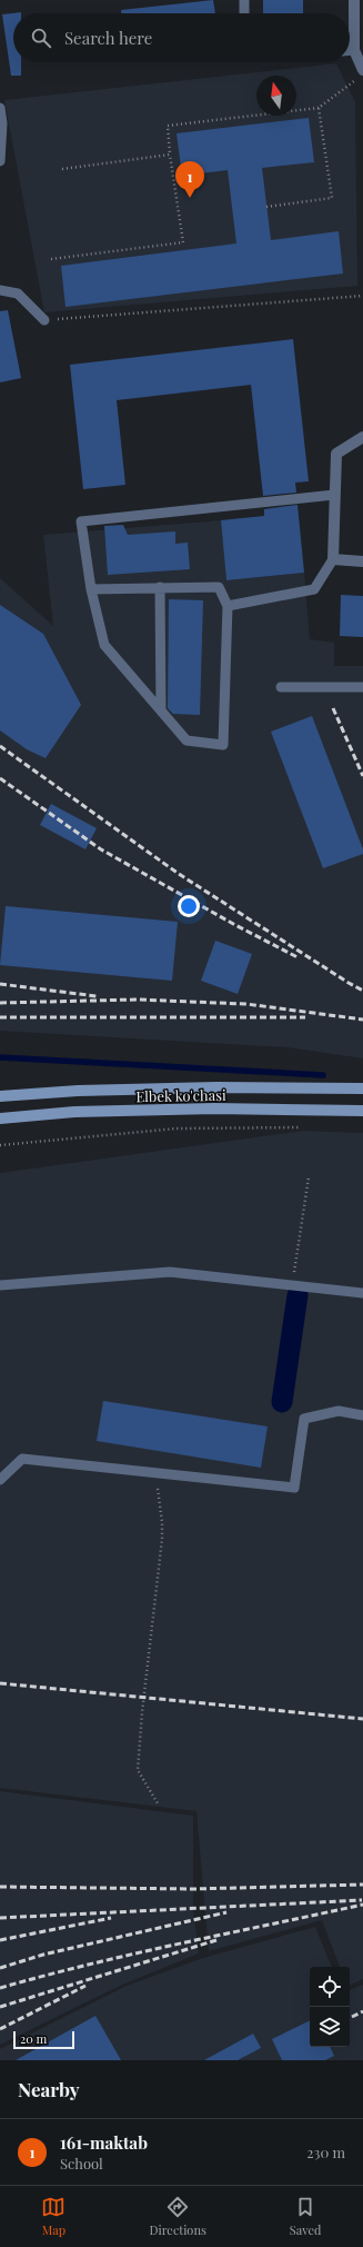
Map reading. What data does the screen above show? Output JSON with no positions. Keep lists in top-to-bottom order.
{
  "streets": {
    "main road": ["Elbek ko'chasi"]
  },
  "scale_bar": "20 m",
  "north": "top",
  "page": {
    "search": "Search here",
    "pins": "1",
    "scale": "20 m",
    "heading": "Nearby",
    "list": [
      {
        "mark": "1",
        "name": "161-maktab",
        "note": "School",
        "value": "230 m"
      }
    ],
    "nav": ["Map", "Directions", "Saved"]
  }
}
